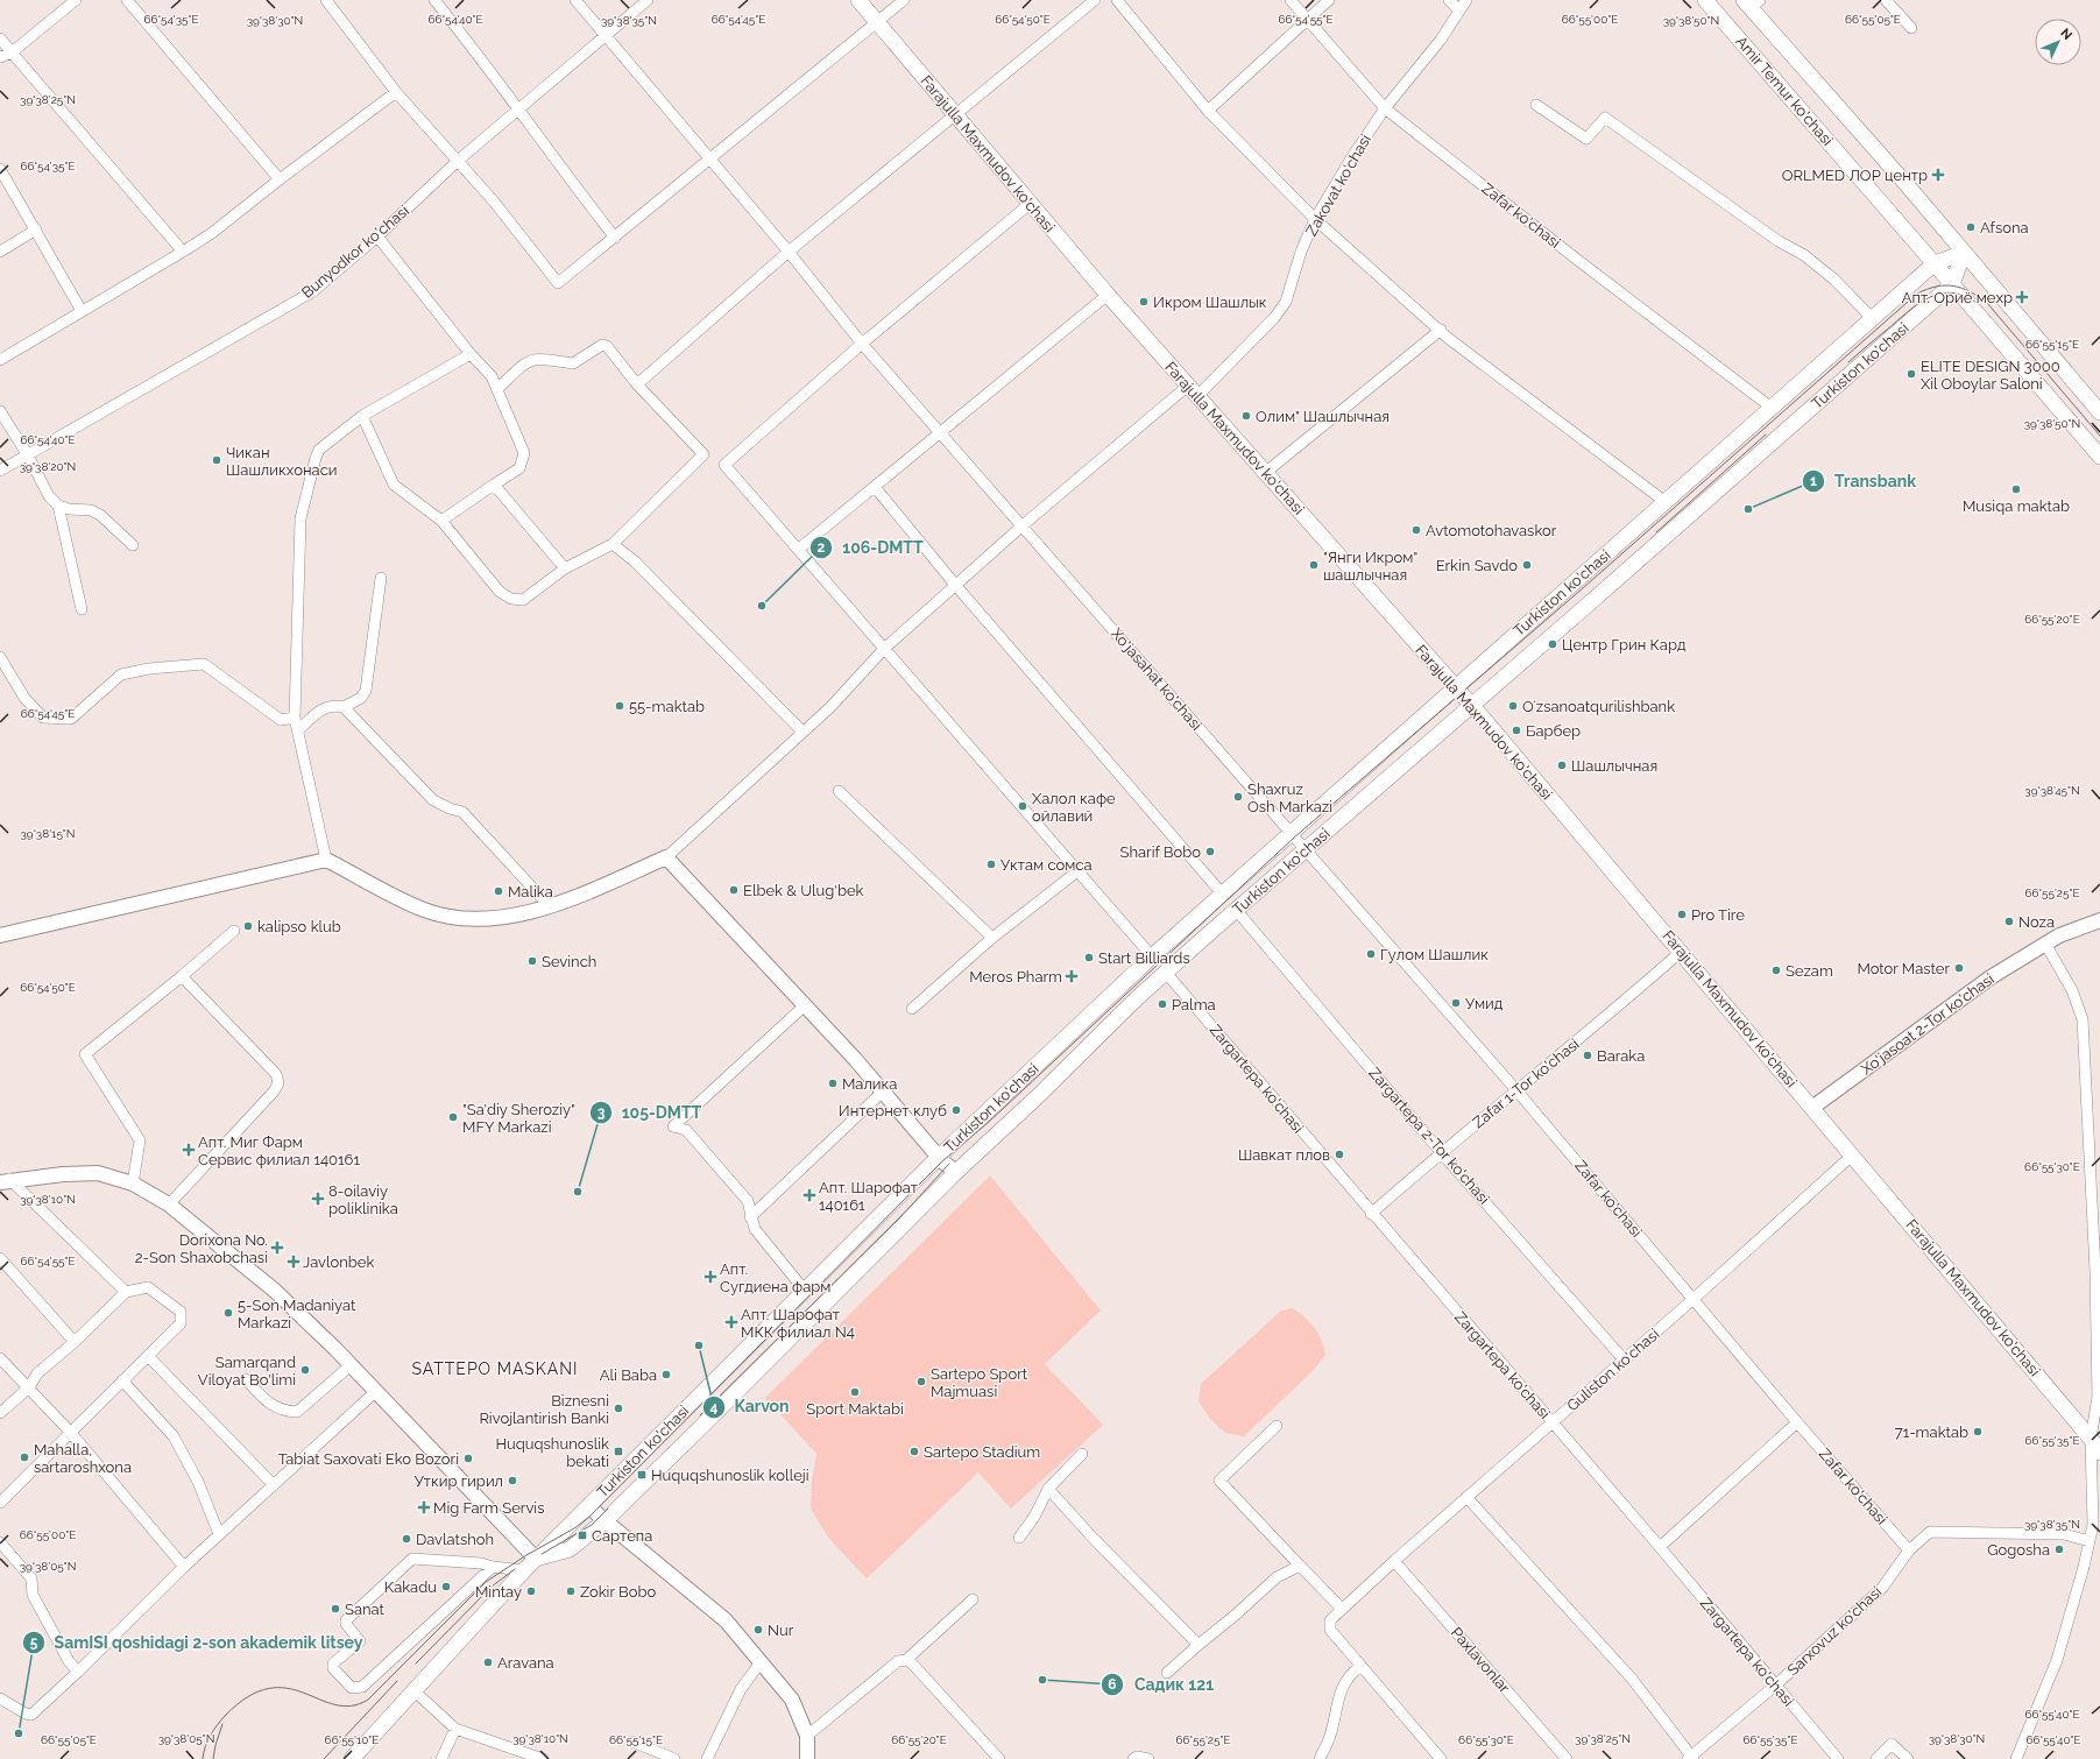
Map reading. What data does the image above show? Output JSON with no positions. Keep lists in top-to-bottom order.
{
  "streets": {
    "main road": ["Amir Temur ko'chasi", "Farajulla Maxmudov ko'chasi", "Turkiston ko'chasi"],
    "street": [
      "Zakovat ko'chasi",
      "Zafar ko'chasi",
      "Bunyodkor ko'chasi",
      "Xo'jasahat ko'chasi",
      "Xo'jasoat 2-Tor ko'chasi",
      "Zargartepa ko'chasi",
      "Zafar 1-Tor ko'chasi",
      "Zargartepa 2-Tor ko'chasi",
      "Guliston ko'chasi",
      "Sarxovuz ko'chasi",
      "Paxlavonlar"
    ]
  },
  "crossings": [
    ["Amir Temur ko'chasi", "Turkiston ko'chasi"],
    ["Farajulla Maxmudov ko'chasi", "Zakovat ko'chasi"],
    ["Farajulla Maxmudov ko'chasi", "Turkiston ko'chasi"],
    ["Farajulla Maxmudov ko'chasi", "Xo'jasoat 2-Tor ko'chasi"],
    ["Farajulla Maxmudov ko'chasi", "Zafar 1-Tor ko'chasi"],
    ["Farajulla Maxmudov ko'chasi", "Guliston ko'chasi"],
    ["Zakovat ko'chasi", "Zafar ko'chasi"],
    ["Zafar ko'chasi", "Turkiston ko'chasi"],
    ["Zafar ko'chasi", "Xo'jasahat ko'chasi"],
    ["Zafar ko'chasi", "Zafar 1-Tor ko'chasi"],
    ["Zafar ko'chasi", "Guliston ko'chasi"],
    ["Zafar ko'chasi", "Sarxovuz ko'chasi"],
    ["Bunyodkor ko'chasi", "Xo'jasahat ko'chasi"],
    ["Turkiston ko'chasi", "Xo'jasahat ko'chasi"],
    ["Turkiston ko'chasi", "Zargartepa ko'chasi"],
    ["Turkiston ko'chasi", "Zargartepa 2-Tor ko'chasi"],
    ["Zargartepa ko'chasi", "Zafar 1-Tor ko'chasi"],
    ["Zargartepa ko'chasi", "Guliston ko'chasi"],
    ["Zargartepa ko'chasi", "Sarxovuz ko'chasi"],
    ["Zafar 1-Tor ko'chasi", "Zargartepa 2-Tor ko'chasi"],
    ["Zargartepa 2-Tor ko'chasi", "Guliston ko'chasi"],
    ["Guliston ko'chasi", "Paxlavonlar"]
  ],
  "districts": ["SATTEPO MASKANI"],
  "places": {
    "health": [
      "ORLMED ЛОР центр",
      "Апт. Ориё мехр",
      "Meros Pharm",
      "Апт. Миг Фарм Сервис филиал 140161",
      "Апт. Шарофат 140161",
      "8-oilaviy poliklinika",
      "Dorixona No. 2-Son Shaxobchasi",
      "Javlonbek",
      "Апт. Сугдиена фарм",
      "Апт. Шарофат МКК филиал N4",
      "Mig Farm Servis"
    ],
    "other": [
      "Afsona",
      "Икром Шашлык",
      "ELITE DESIGN 3000 Xil Oboylar Saloni",
      "Олим\" Шашлычная",
      "Чикан Шашликхонаси",
      "Musiqa maktab",
      "Transbank",
      "Avtomotohavaskor",
      "\"Янги Икром\" шашлычная",
      "Erkin Savdo",
      "106-DMTT",
      "Центр Грин Кард",
      "55-maktab",
      "Oʻzsanoatqurilishbank",
      "Барбер",
      "Шашлычная",
      "Shaxruz Osh Markazi",
      "Халол кафе ойлавий",
      "Sharif Bobo",
      "Уктам сомса",
      "Elbek & Ulug'bek",
      "Malika",
      "Pro Tire",
      "Noza",
      "kalipso klub",
      "Гулом Шашлик",
      "Start Billiards",
      "Sevinch",
      "Motor Master",
      "Sezam",
      "Умид",
      "Palma",
      "Baraka",
      "Малика",
      "Интернет клуб",
      "\"Sa'diy Sheroziy\" MFY Markazi",
      "Шавкат плов",
      "105-DMTT",
      "5-Son Madaniyat Markazi",
      "Karvon",
      "Samarqand Viloyat Bo'limi",
      "Ali Baba",
      "Sartepo Sport Majmuasi",
      "Sport Maktabi",
      "Biznesni Rivojlantirish Banki",
      "71-maktab",
      "Sartepo Stadium",
      "Mahalla, sartaroshxona",
      "Tabiat Saxovati Eko Bozori",
      "Уткир гирил",
      "Davlatshoh",
      "Gogosha",
      "Kakadu",
      "Mintay",
      "Zokir Bobo",
      "Sanat",
      "Nur",
      "Aravana",
      "Садик 121",
      "SamISI qoshidagi 2-son akademik litsey"
    ],
    "transit": ["Huquqshunoslik bekati", "Huquqshunoslik kolleji", "Сартепа"]
  },
  "north": "top right",
  "coordinates": [
    "66°54'35\"E",
    "66°54'40\"E",
    "66°54'45\"E",
    "66°54'50\"E",
    "66°54'55\"E",
    "66°55'00\"E",
    "66°55'05\"E",
    "39°38'30\"N",
    "39°38'35\"N",
    "39°38'50\"N",
    "39°38'25\"N",
    "66°55'15\"E",
    "39°38'20\"N",
    "66°55'20\"E",
    "39°38'45\"N",
    "39°38'15\"N",
    "66°55'25\"E",
    "66°55'30\"E",
    "39°38'10\"N",
    "66°55'35\"E",
    "39°38'05\"N",
    "66°55'40\"E",
    "66°55'10\"E"
  ]
}
